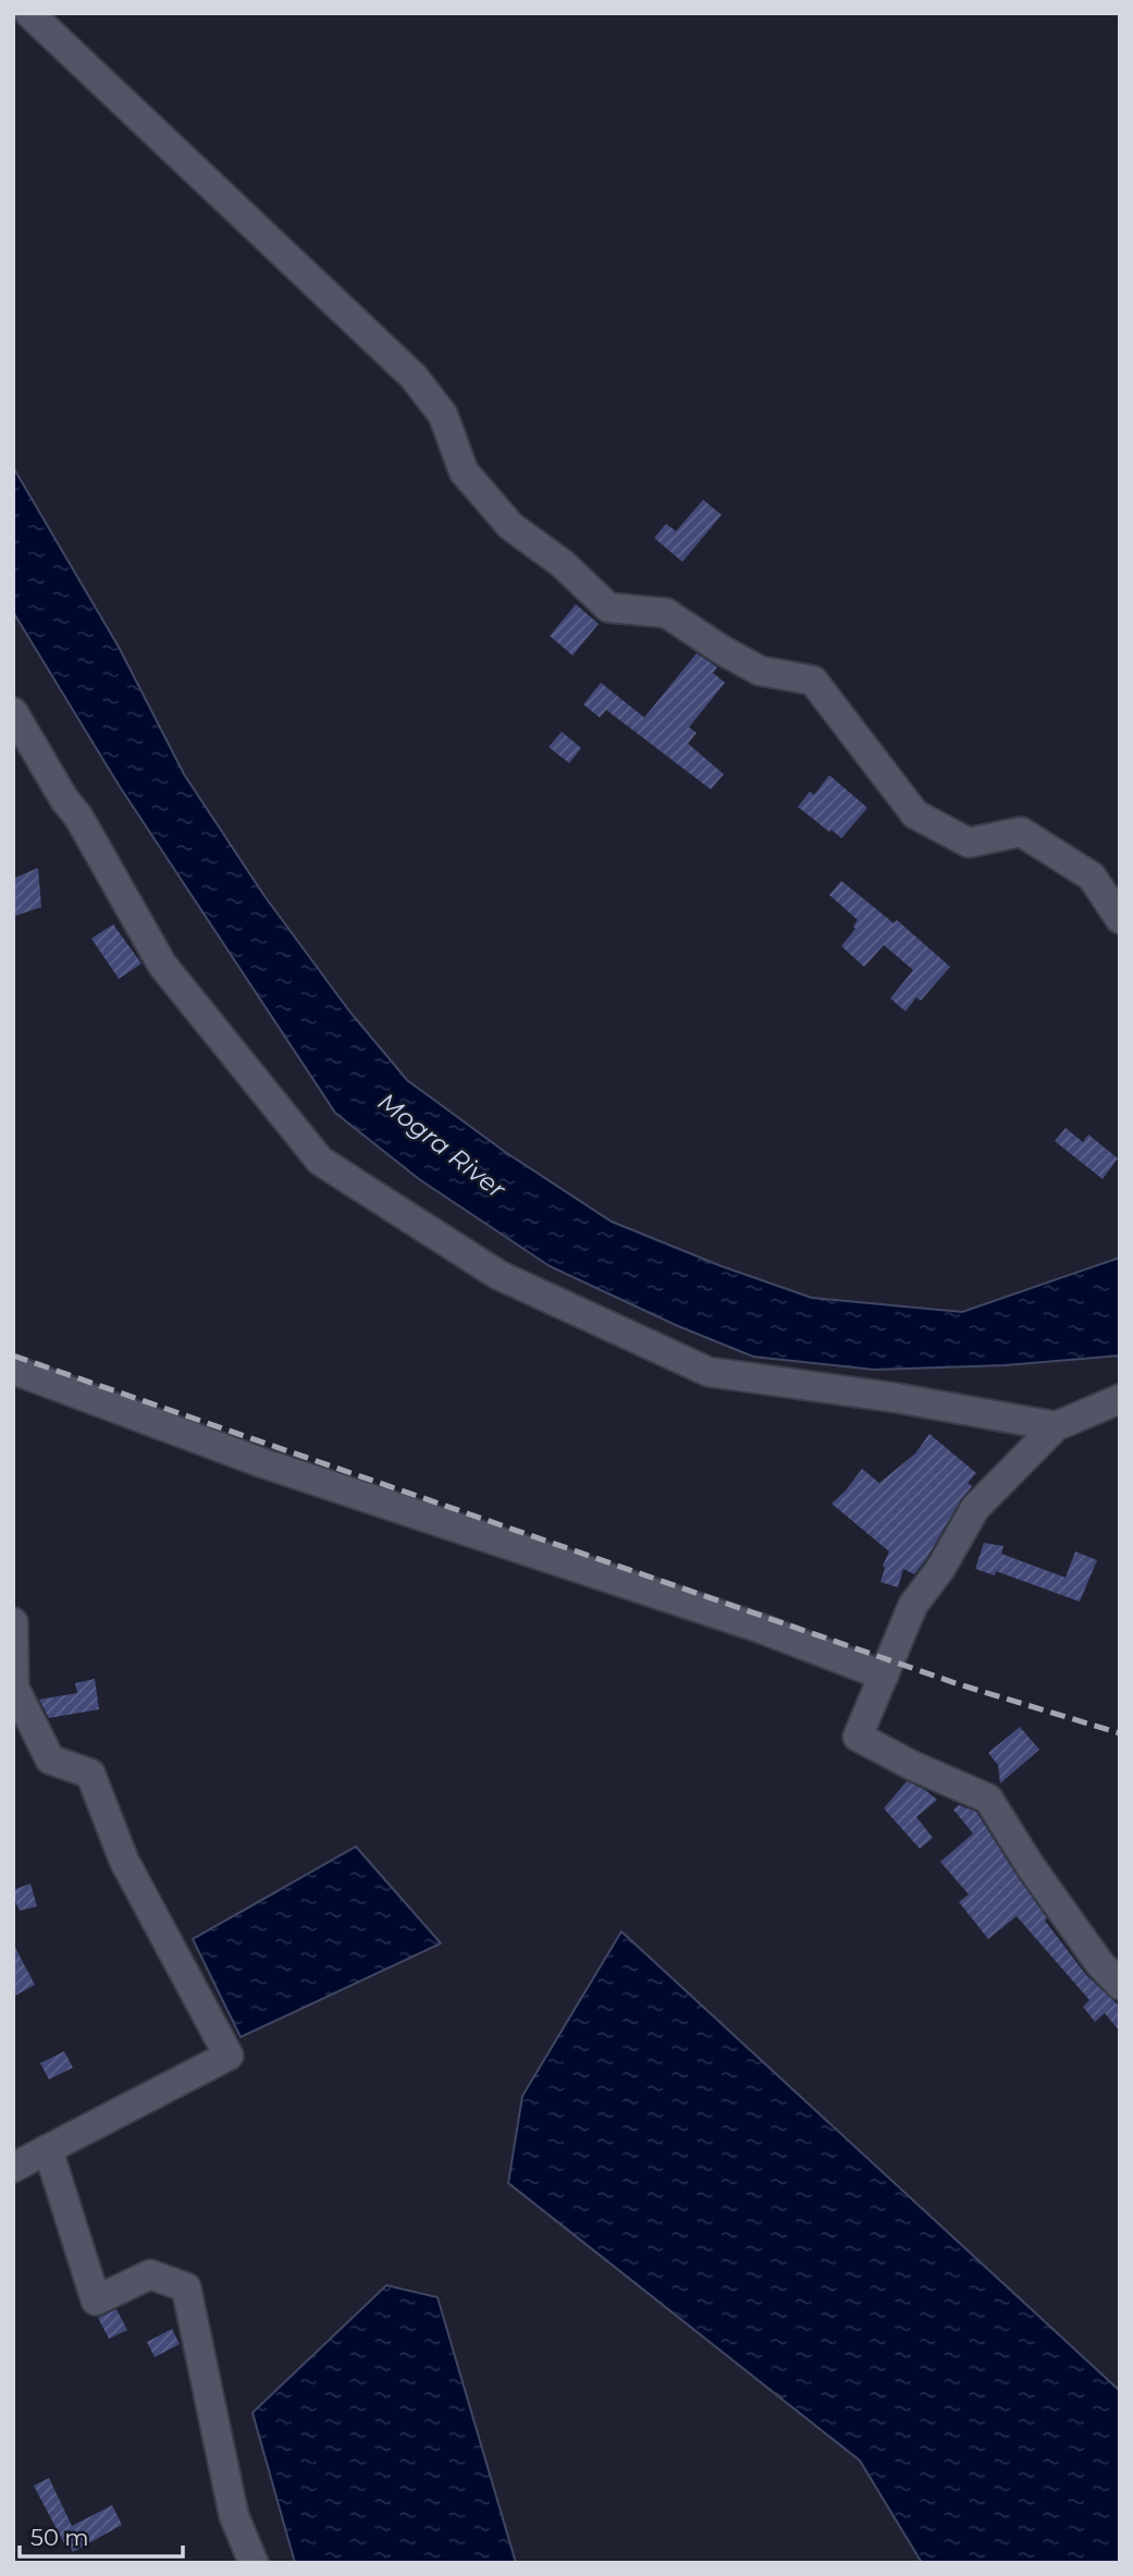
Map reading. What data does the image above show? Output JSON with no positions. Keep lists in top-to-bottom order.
{
  "water": ["Mogra River"],
  "scale_bar": "50 m"
}
